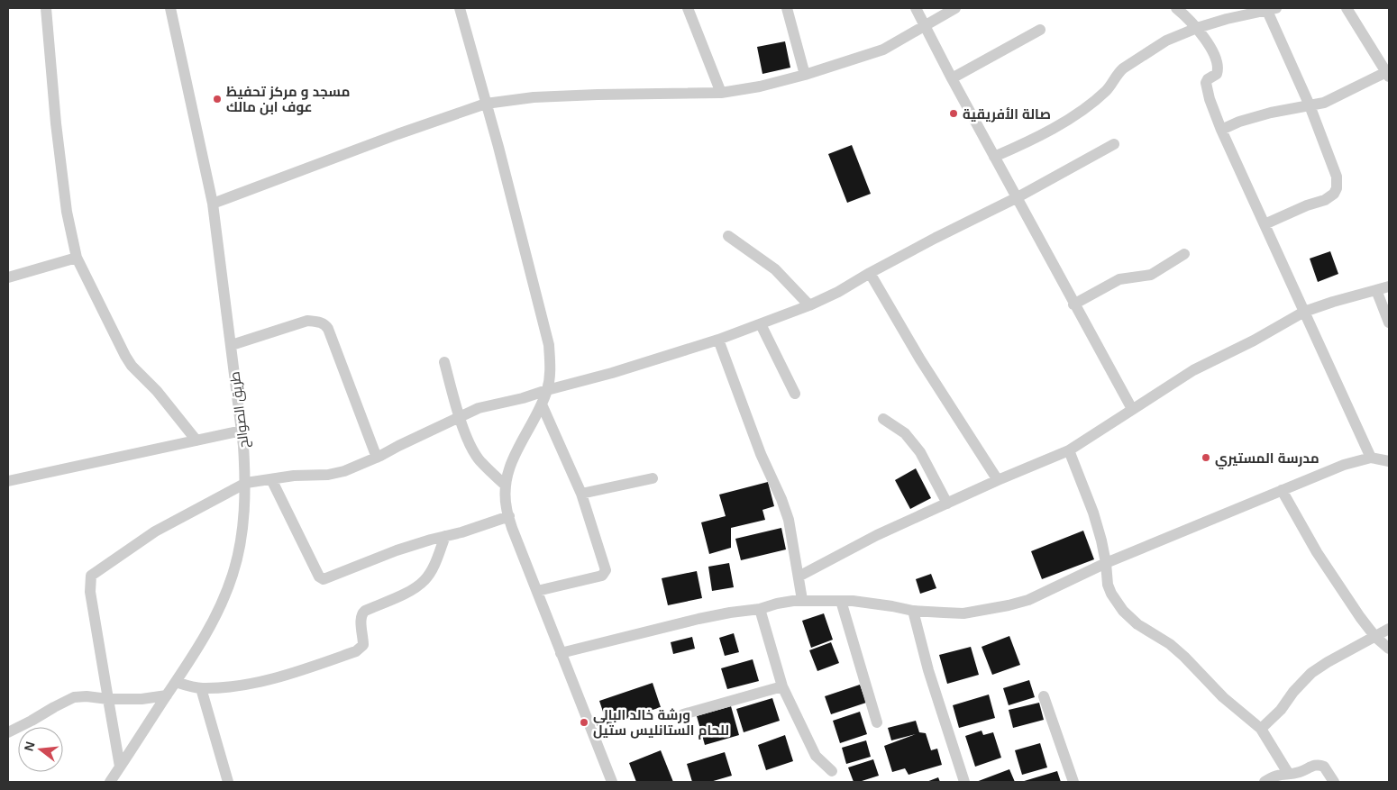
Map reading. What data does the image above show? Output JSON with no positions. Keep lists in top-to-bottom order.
{
  "streets": {
    "street": ["طريق الصوالح"]
  },
  "places": [
    "مسجد و مركز تحفيظ عوف ابن مالك",
    "صالة الأفريقية",
    "مدرسة المستيري",
    "ورشة خالد البالي للحام الستانليس ستيل"
  ],
  "north": "left"
}
